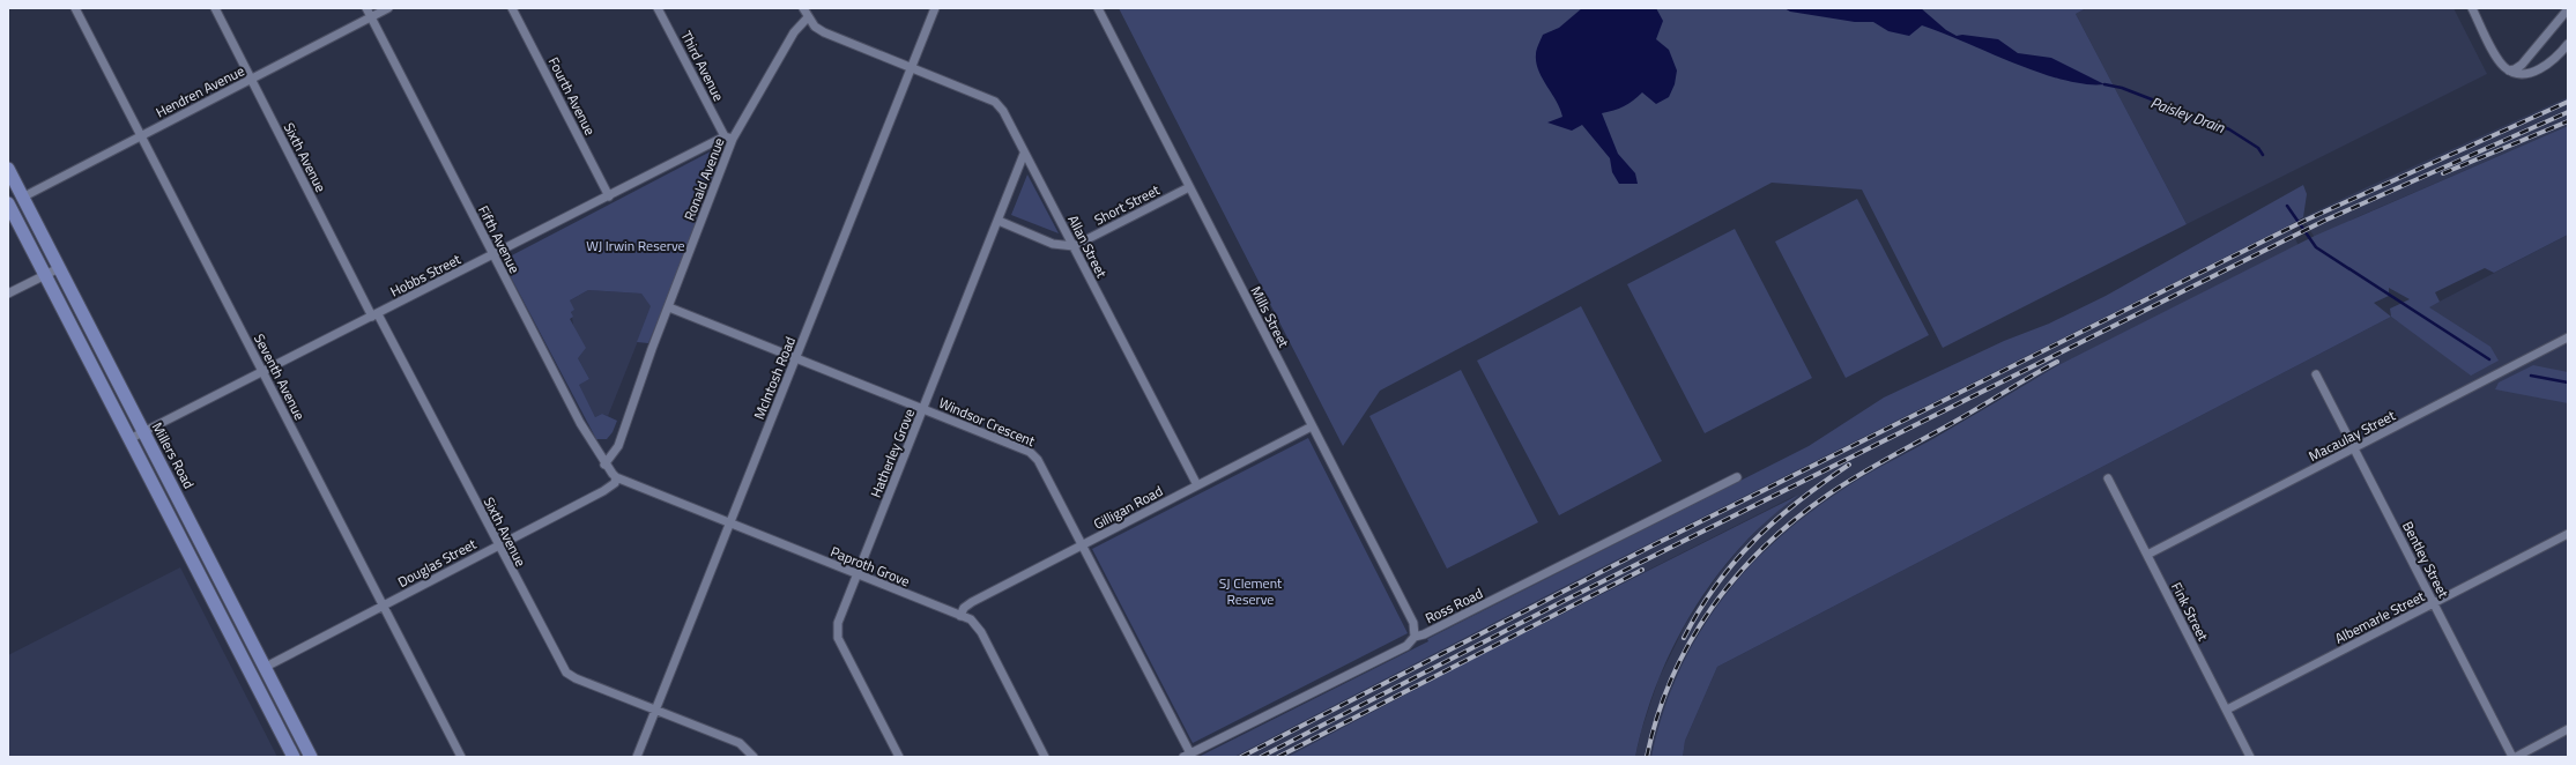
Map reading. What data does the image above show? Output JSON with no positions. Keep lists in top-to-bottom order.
{
  "streets": {
    "main road": ["Millers Road"],
    "street": [
      "Third Avenue",
      "Hendren Avenue",
      "Fourth Avenue",
      "Sixth Avenue",
      "Ronald Avenue",
      "Short Street",
      "Fifth Avenue",
      "Allan Street",
      "Hobbs Street",
      "Mills Street",
      "Seventh Avenue",
      "McIntosh Road",
      "Windsor Crescent",
      "Macaulay Street",
      "Hatherley Grove",
      "Gilligan Road",
      "Bentley Street",
      "Douglas Street",
      "Paproth Grove",
      "Ross Road",
      "Fink Street",
      "Albemarle Street"
    ]
  },
  "crossings": [
    ["Third Avenue", "Hobbs Street"],
    ["Hendren Avenue", "Sixth Avenue"],
    ["Hendren Avenue", "Fifth Avenue"],
    ["Hendren Avenue", "Seventh Avenue"],
    ["Hendren Avenue", "Millers Road"],
    ["Fourth Avenue", "Hobbs Street"],
    ["Sixth Avenue", "Hobbs Street"],
    ["Sixth Avenue", "McIntosh Road"],
    ["Sixth Avenue", "Douglas Street"],
    ["Ronald Avenue", "Fifth Avenue"],
    ["Ronald Avenue", "Allan Street"],
    ["Ronald Avenue", "Windsor Crescent"],
    ["Short Street", "Allan Street"],
    ["Short Street", "Mills Street"],
    ["Fifth Avenue", "Hobbs Street"],
    ["Fifth Avenue", "Douglas Street"],
    ["Fifth Avenue", "Paproth Grove"],
    ["Allan Street", "McIntosh Road"],
    ["Allan Street", "Hatherley Grove"],
    ["Allan Street", "Gilligan Road"],
    ["Hobbs Street", "Seventh Avenue"],
    ["Hobbs Street", "Millers Road"],
    ["Mills Street", "Gilligan Road"],
    ["Mills Street", "Ross Road"],
    ["Seventh Avenue", "Douglas Street"],
    ["McIntosh Road", "Windsor Crescent"],
    ["McIntosh Road", "Paproth Grove"],
    ["Windsor Crescent", "Hatherley Grove"],
    ["Windsor Crescent", "Gilligan Road"],
    ["Windsor Crescent", "Ross Road"],
    ["Macaulay Street", "Bentley Street"],
    ["Macaulay Street", "Fink Street"],
    ["Hatherley Grove", "Paproth Grove"],
    ["Millers Road", "Douglas Street"],
    ["Gilligan Road", "Paproth Grove"],
    ["Bentley Street", "Albemarle Street"],
    ["Douglas Street", "Paproth Grove"],
    ["Fink Street", "Albemarle Street"]
  ],
  "water": ["Paisley Drain"],
  "parks": ["WJ Irwin Reserve", "SJ Clement Reserve"]
}
